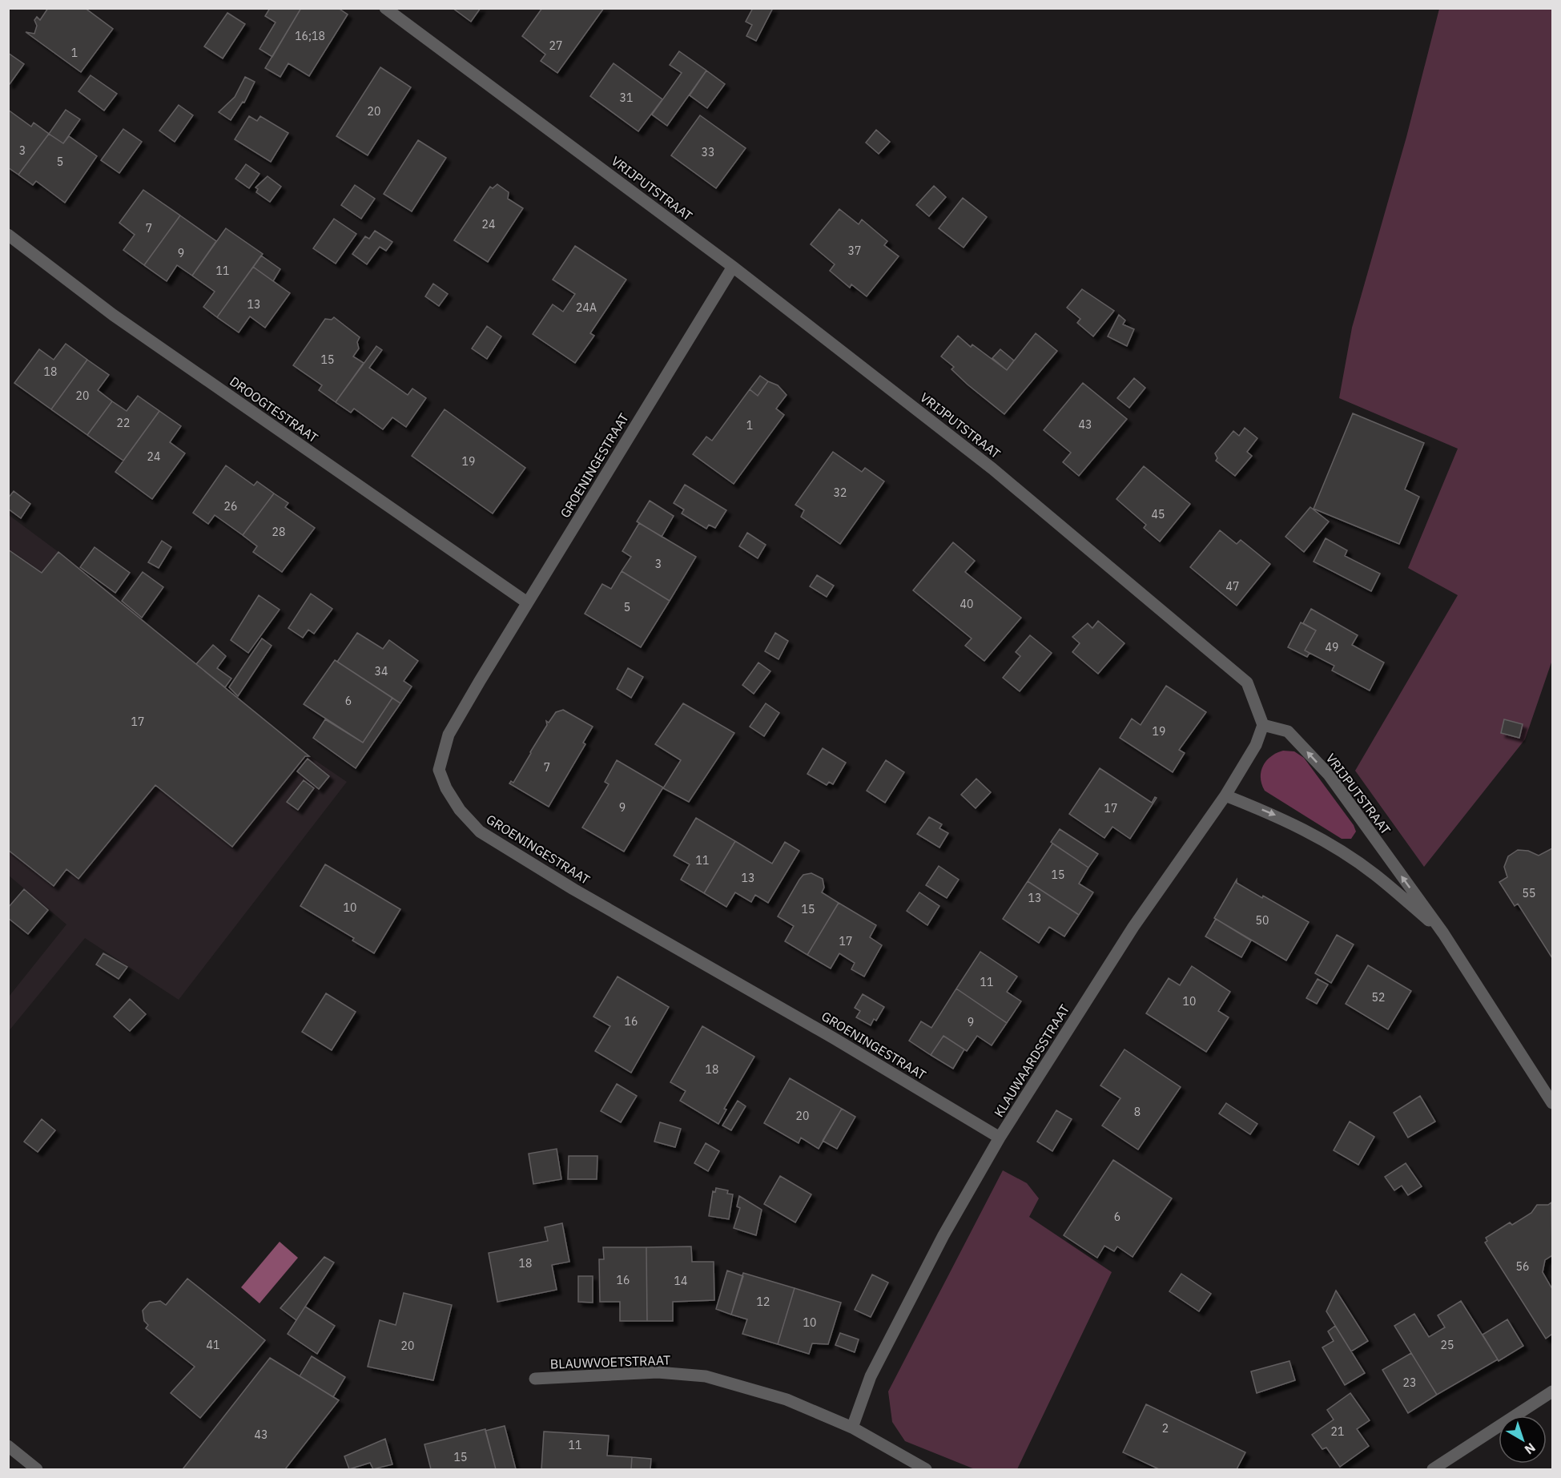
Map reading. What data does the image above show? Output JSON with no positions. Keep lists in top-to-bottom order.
{
  "streets": {
    "street": [
      "VRIJPUTSTRAAT",
      "DROOGTESTRAAT",
      "GROENINGESTRAAT",
      "KLAUWAARDSSTRAAT",
      "BLAUWVOETSTRAAT"
    ]
  },
  "crossings": [
    ["VRIJPUTSTRAAT", "GROENINGESTRAAT"],
    ["VRIJPUTSTRAAT", "KLAUWAARDSSTRAAT"],
    ["DROOGTESTRAAT", "GROENINGESTRAAT"],
    ["GROENINGESTRAAT", "KLAUWAARDSSTRAAT"],
    ["KLAUWAARDSSTRAAT", "BLAUWVOETSTRAAT"]
  ],
  "house_numbers": [
    "16;18",
    "27",
    "1",
    "31",
    "20",
    "3",
    "33",
    "5",
    "24",
    "7",
    "37",
    "9",
    "11",
    "13",
    "24A",
    "15",
    "18",
    "20",
    "22",
    "43",
    "1",
    "24",
    "19",
    "32",
    "26",
    "45",
    "28",
    "3",
    "47",
    "40",
    "5",
    "49",
    "34",
    "6",
    "17",
    "19",
    "7",
    "9",
    "17",
    "11",
    "15",
    "13",
    "55",
    "13",
    "10",
    "15",
    "50",
    "17",
    "11",
    "52",
    "10",
    "16",
    "9",
    "18",
    "8",
    "20",
    "6",
    "18",
    "56",
    "16",
    "14",
    "12",
    "10",
    "41",
    "25",
    "20",
    "23",
    "2",
    "21",
    "43",
    "11",
    "15"
  ],
  "north": "bottom right"
}
